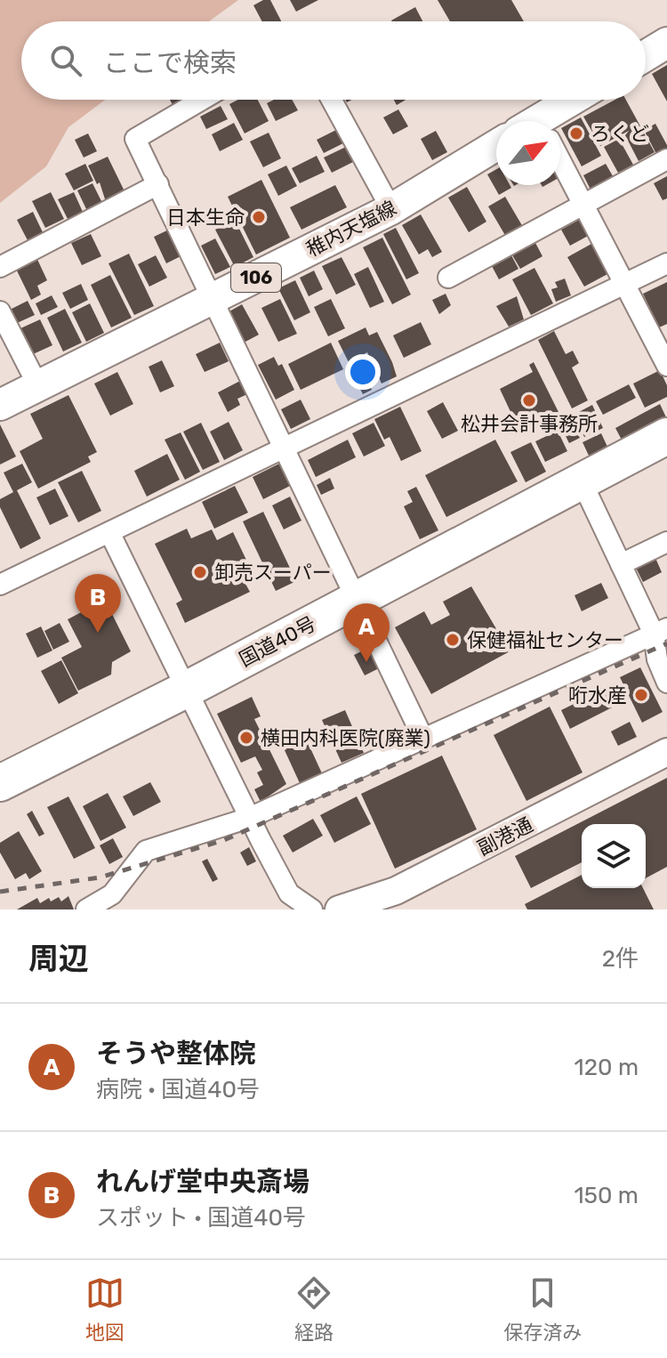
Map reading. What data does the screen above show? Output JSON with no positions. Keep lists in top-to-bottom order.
{
  "streets": {
    "highway": ["国道40号"],
    "main road": ["稚内天塩線", "106"],
    "street": ["副港通"]
  },
  "places": [
    "ろくど",
    "日本生命",
    "松井会計事務所",
    "卸売スーパー",
    "保健福祉センター",
    "哘水産",
    "横田内科医院(廃業)"
  ],
  "north": "top right",
  "page": {
    "search": "ここで検索",
    "pins": ["B", "A"],
    "heading": ["周辺", "2件"],
    "list": [
      {
        "mark": "A",
        "name": "そうや整体院",
        "note": "病院 · 国道40号",
        "value": "120 m"
      },
      {
        "mark": "B",
        "name": "れんげ堂中央斎場",
        "note": "スポット · 国道40号",
        "value": "150 m"
      }
    ],
    "nav": ["地図", "経路", "保存済み"]
  }
}
